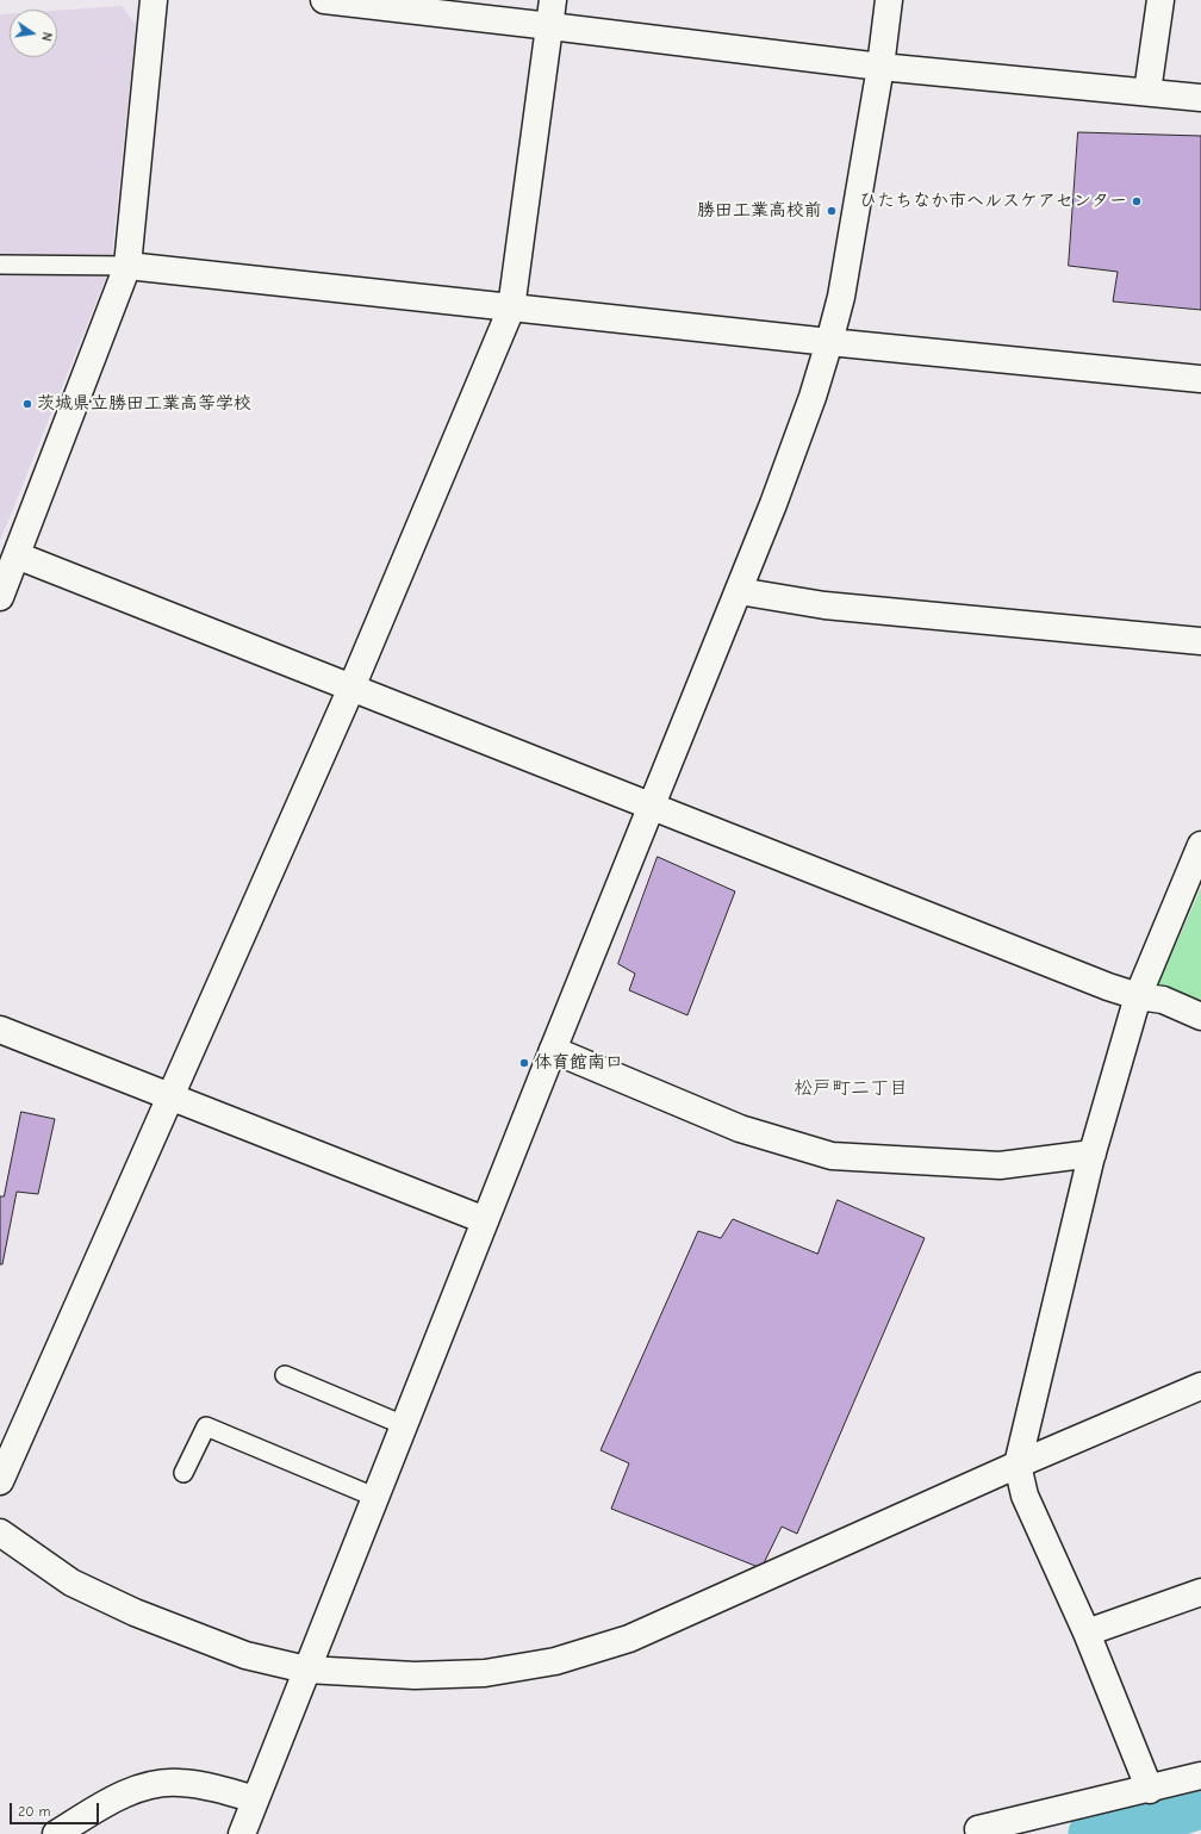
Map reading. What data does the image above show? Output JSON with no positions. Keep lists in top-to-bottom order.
{
  "districts": ["松戸町二丁目"],
  "places": [
    "ひたちなか市ヘルスケアセンター",
    "勝田工業高校前",
    "茨城県立勝田工業高等学校",
    "体育館南口"
  ],
  "scale_bar": "20 m",
  "north": "right"
}
